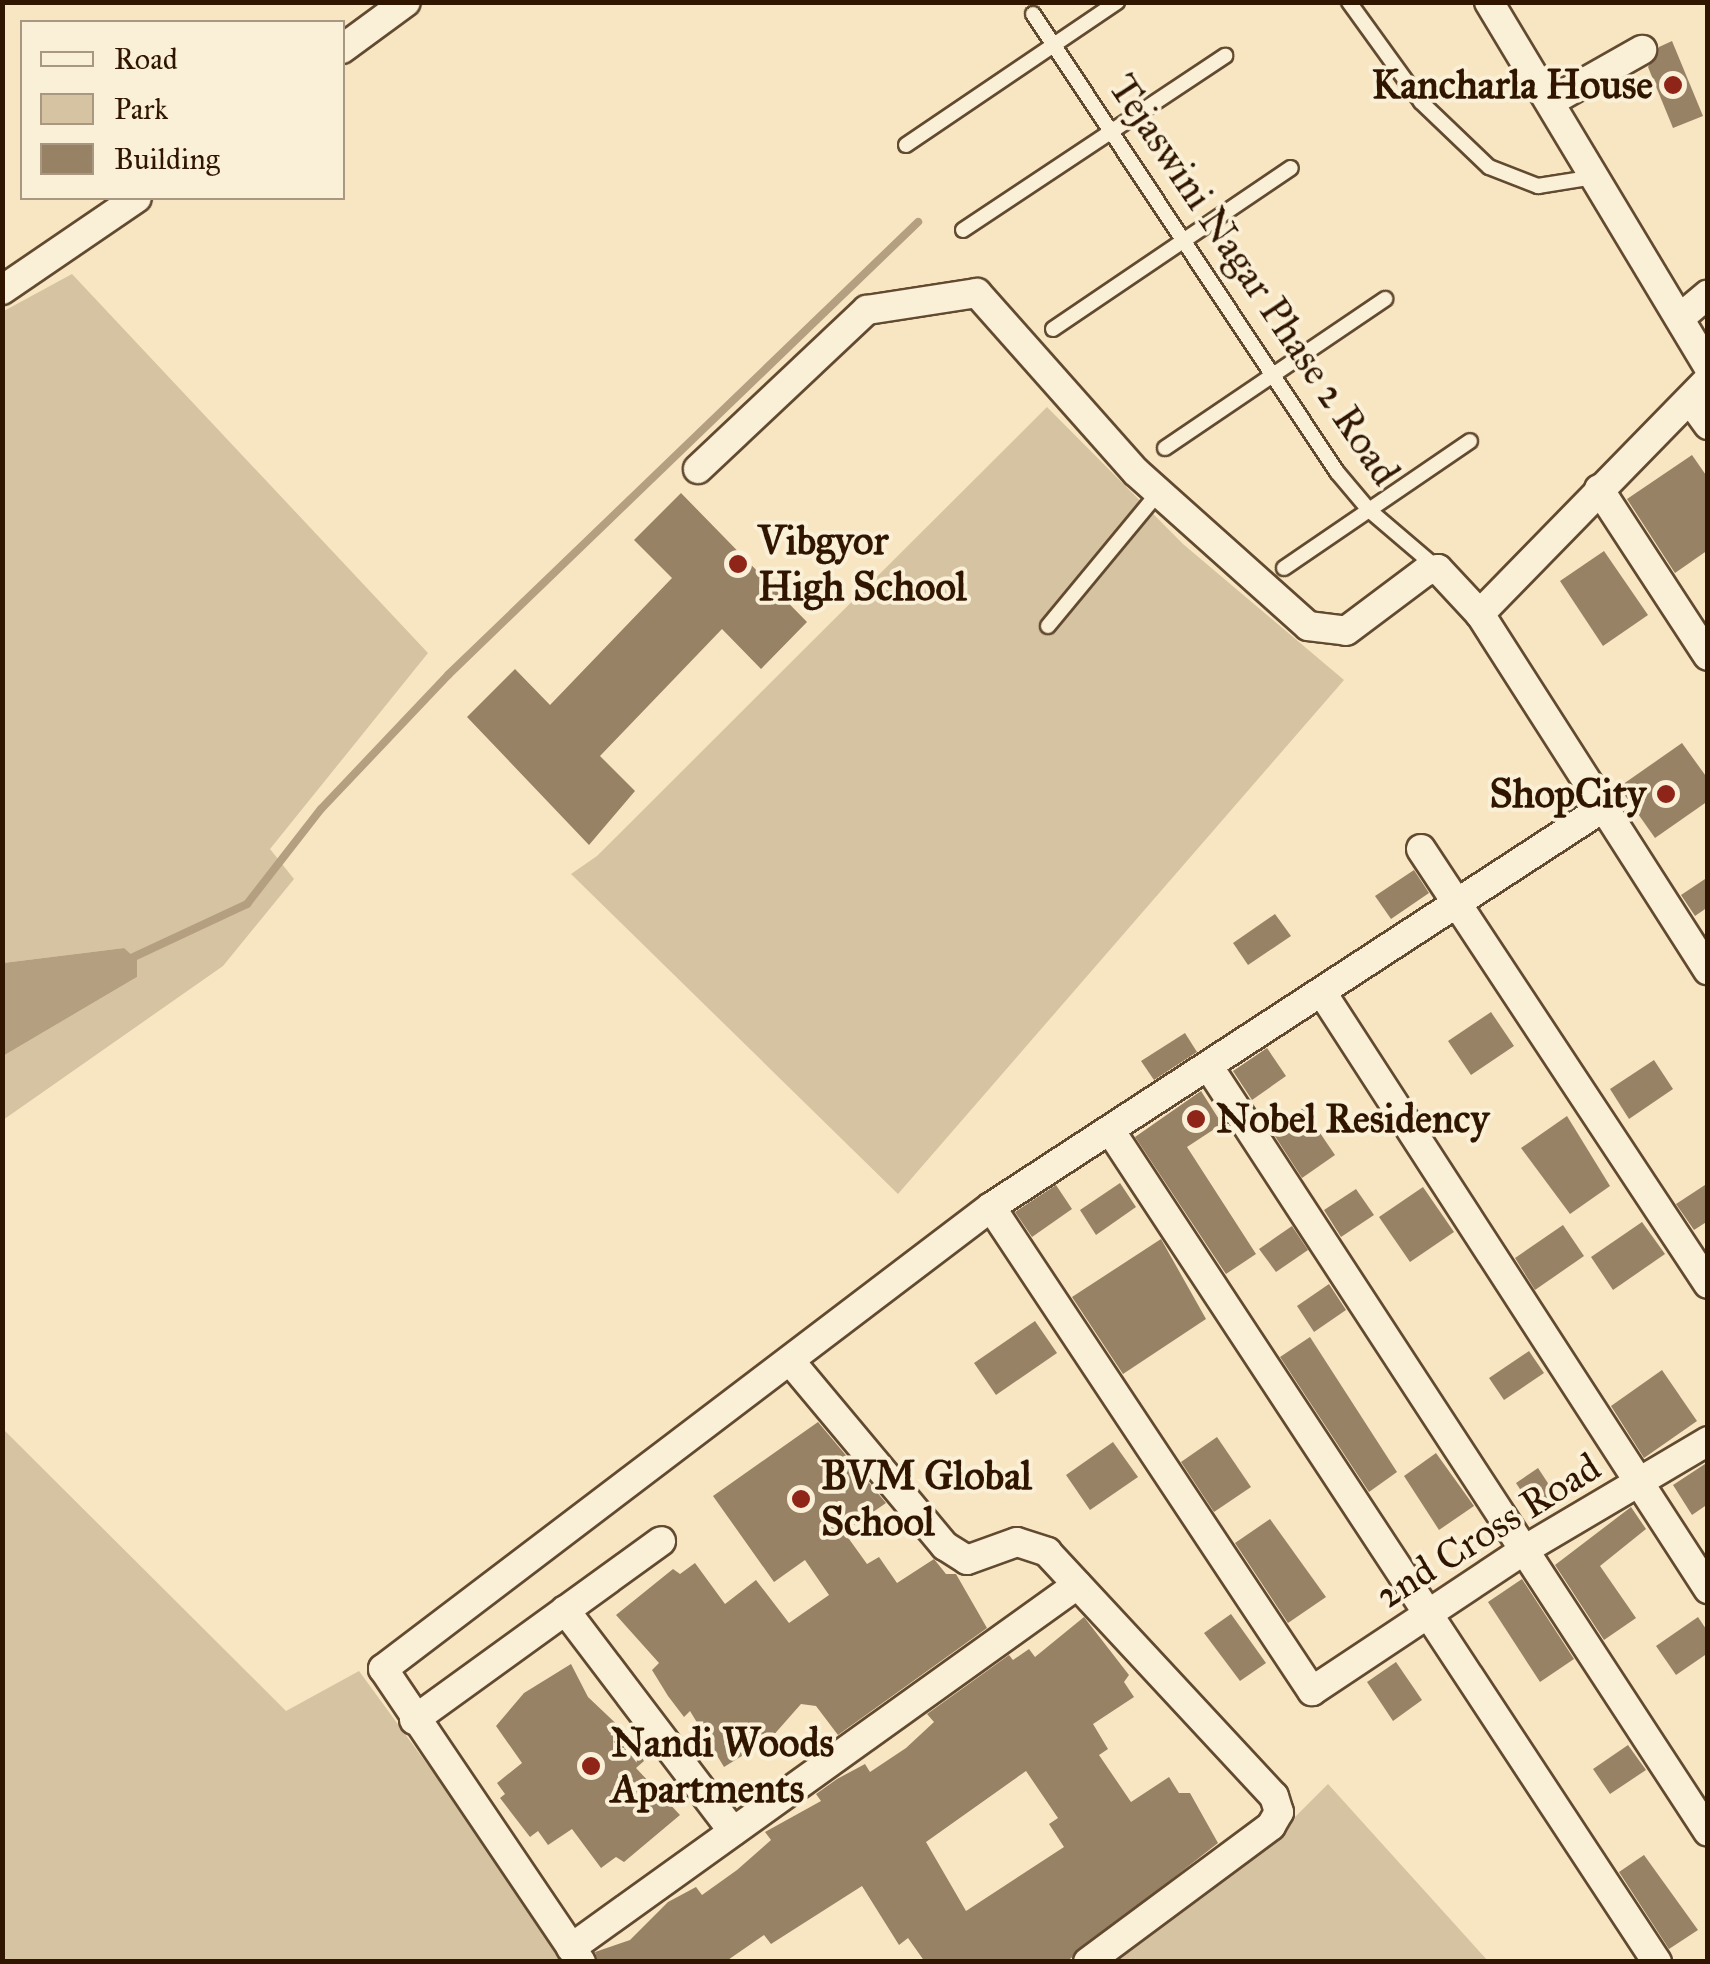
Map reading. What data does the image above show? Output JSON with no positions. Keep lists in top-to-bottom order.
{
  "streets": {
    "street": ["2nd Cross Road"],
    "lane": ["Tejaswini Nagar Phase 2 Road"]
  },
  "places": [
    "Kancharla House",
    "Vibgyor High School",
    "ShopCity",
    "Nobel Residency",
    "BVM Global School",
    "Nandi Woods Apartments"
  ],
  "legend": ["Road", "Park", "Building"]
}
